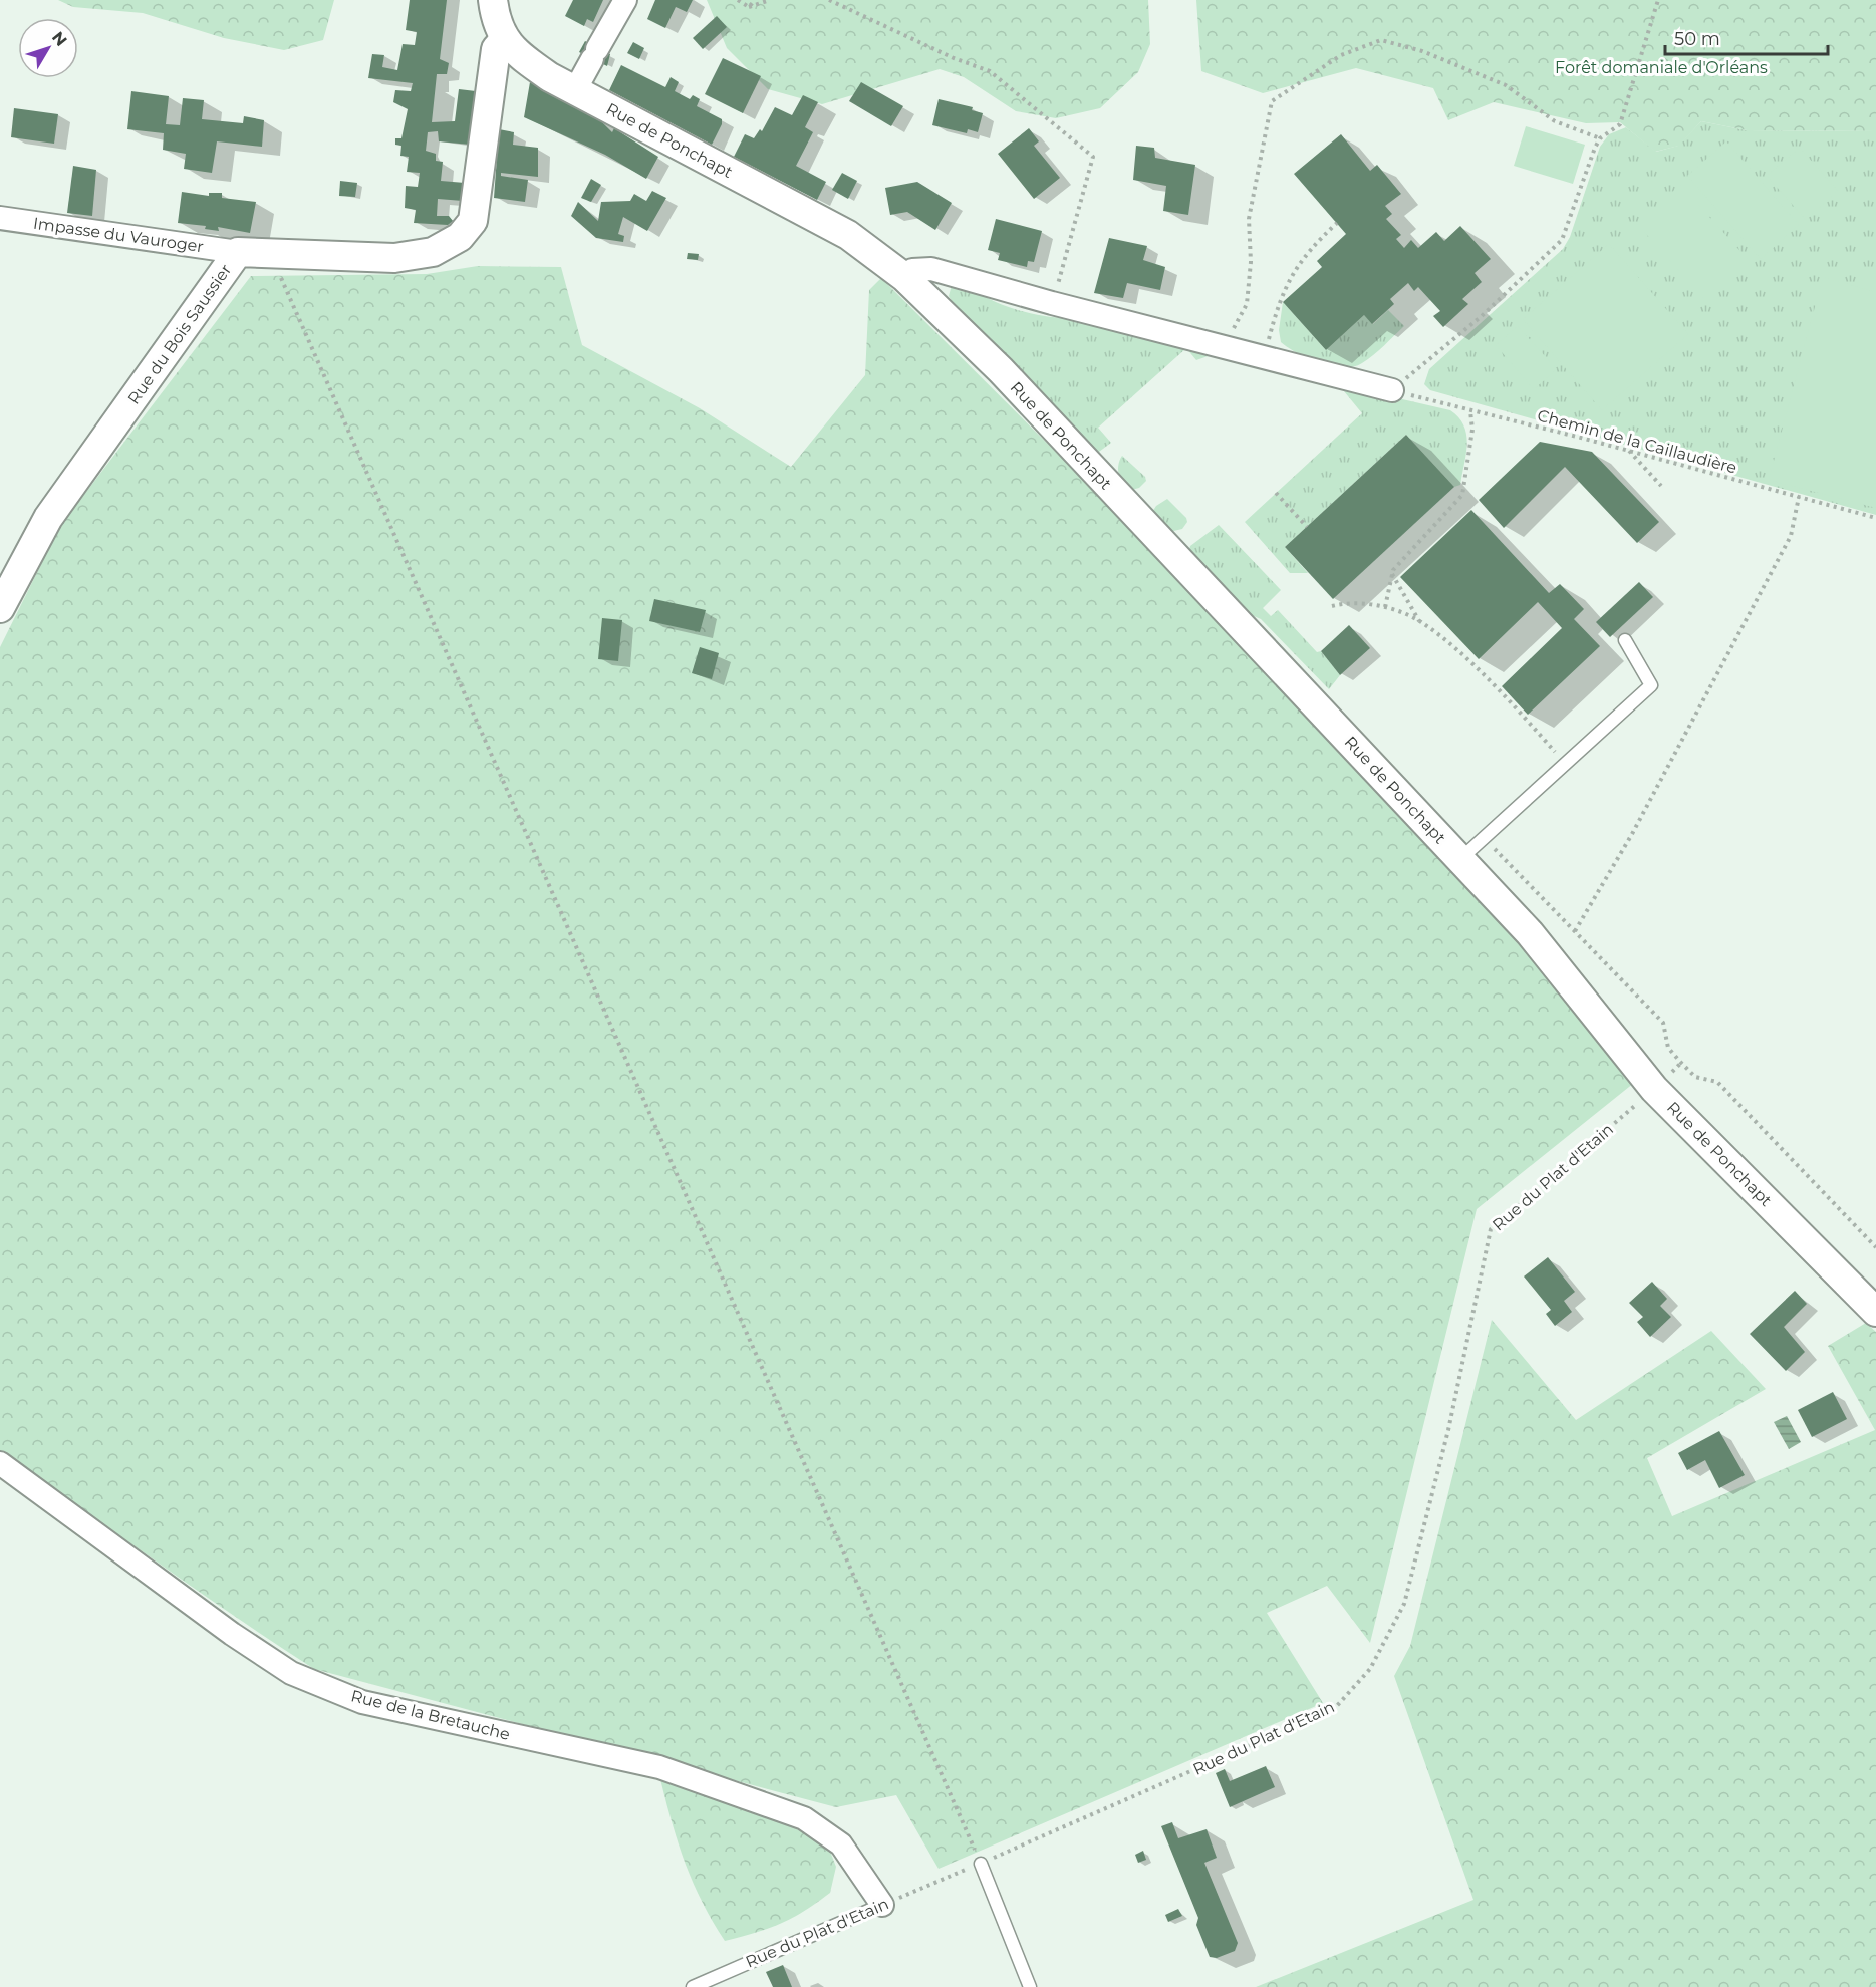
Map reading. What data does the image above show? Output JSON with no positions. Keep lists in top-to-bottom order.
{
  "streets": {
    "street": [
      "Rue de Ponchapt",
      "Impasse du Vauroger",
      "Rue du Bois Saussier",
      "Rue de la Bretauche"
    ],
    "lane": ["Rue du Plat d'Etain"],
    "path": ["Chemin de la Caillaudière"]
  },
  "crossings": [
    ["Rue de Ponchapt", "Rue du Bois Saussier"],
    ["Rue de Ponchapt", "Rue du Plat d'Etain"],
    ["Impasse du Vauroger", "Rue du Bois Saussier"],
    ["Rue du Plat d'Etain", "Rue de la Bretauche"]
  ],
  "parks": ["Forêt domaniale d'Orléans"],
  "scale_bar": "50 m",
  "north": "top right"
}
